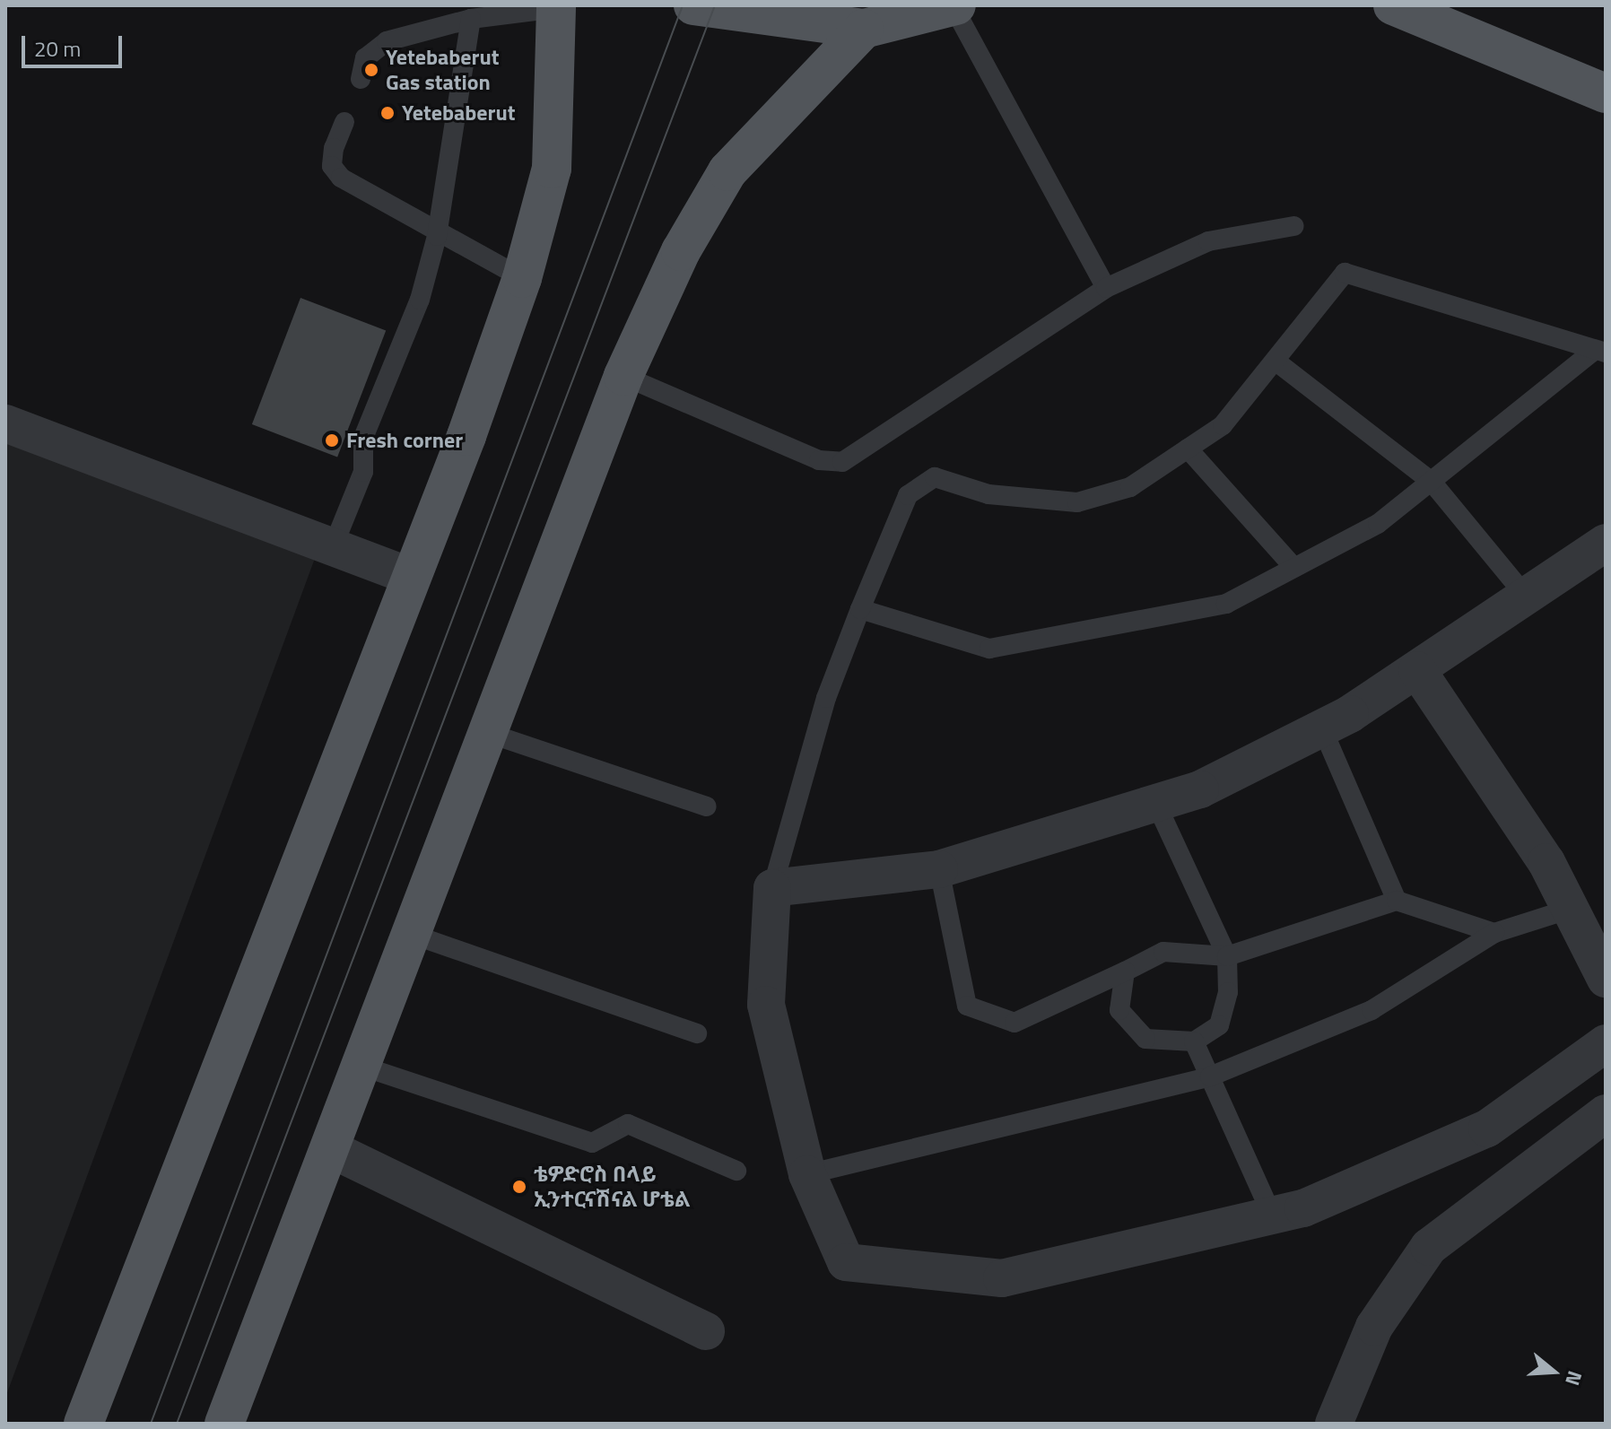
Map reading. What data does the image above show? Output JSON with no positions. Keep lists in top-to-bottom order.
{
  "places": [
    "Yetebaberut Gas station",
    "Yetebaberut",
    "Fresh corner",
    "ቴዎድሮስ በላይ ኢንተርናሽናል ሆቴል"
  ],
  "scale_bar": "20 m",
  "north": "right"
}
